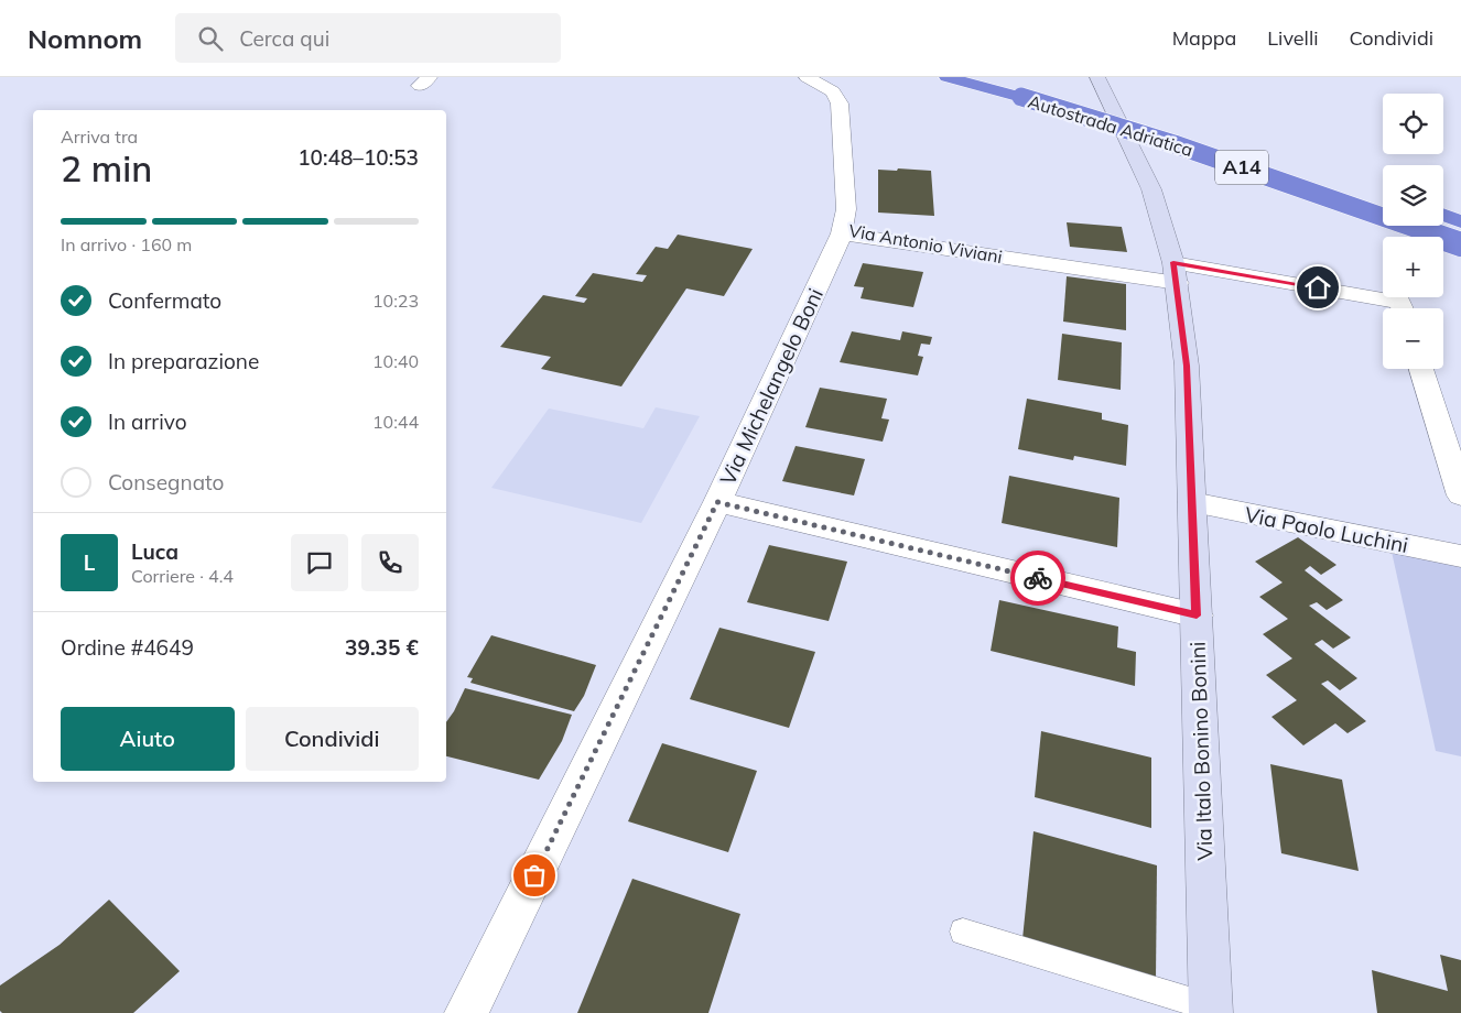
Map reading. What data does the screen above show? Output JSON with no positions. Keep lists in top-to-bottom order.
{
  "streets": {
    "highway": ["Autostrada Adriatica", "A14"],
    "main road": ["Via Italo Bonino Bonini"],
    "street": ["Via Antonio Viviani", "Via Michelangelo Boni", "Via Paolo Luchini"]
  },
  "crossings": [
    ["Via Antonio Viviani", "Via Michelangelo Boni"],
    ["Via Antonio Viviani", "Via Italo Bonino Bonini"],
    ["Via Paolo Luchini", "Via Italo Bonino Bonini"]
  ],
  "page": {
    "header": "Nomnom",
    "search": "Cerca qui",
    "nav": ["Mappa", "Livelli", "Condividi"],
    "map_buttons": ["+", "−"],
    "heading": ["2 min", "Arriva tra", "10:48–10:53"],
    "panel": [
      "Luca",
      "Corriere · 4.4",
      "Ordine #4649",
      "39.35 €"
    ],
    "bar": "In arrivo · 160 m",
    "list": [
      ["Confermato", "10:23"],
      ["In preparazione", "10:40"],
      ["In arrivo", "10:44"],
      "Consegnato"
    ],
    "round": "L",
    "buttons": ["Aiuto", "Condividi"]
  }
}
